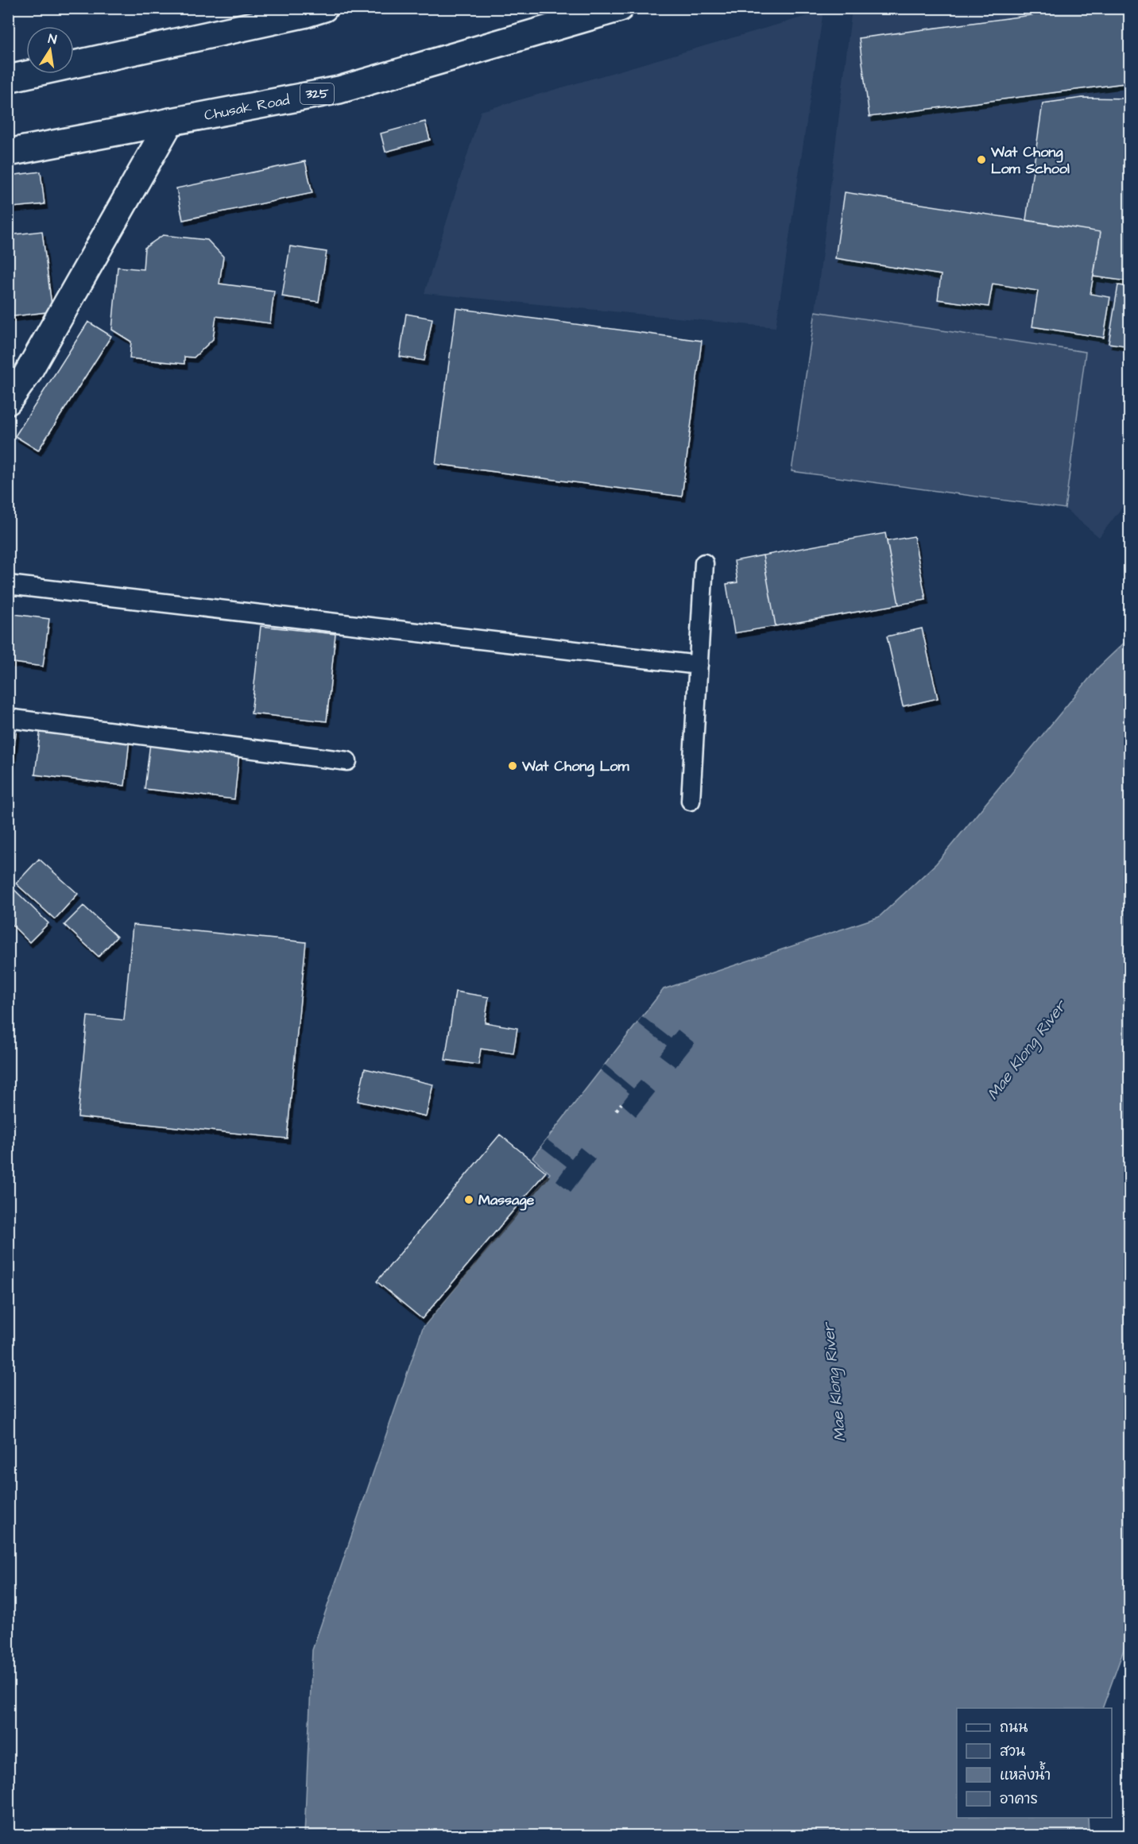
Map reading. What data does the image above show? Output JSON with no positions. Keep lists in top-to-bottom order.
{
  "streets": {
    "main road": ["325", "Chusak Road"]
  },
  "water": ["Mae Klong River"],
  "places": ["Wat Chong Lom School", "Wat Chong Lom", "Massage"],
  "legend": [
    "ถนน",
    "สวน",
    "แหล่งน้ำ",
    "อาคาร"
  ],
  "north": "top"
}
